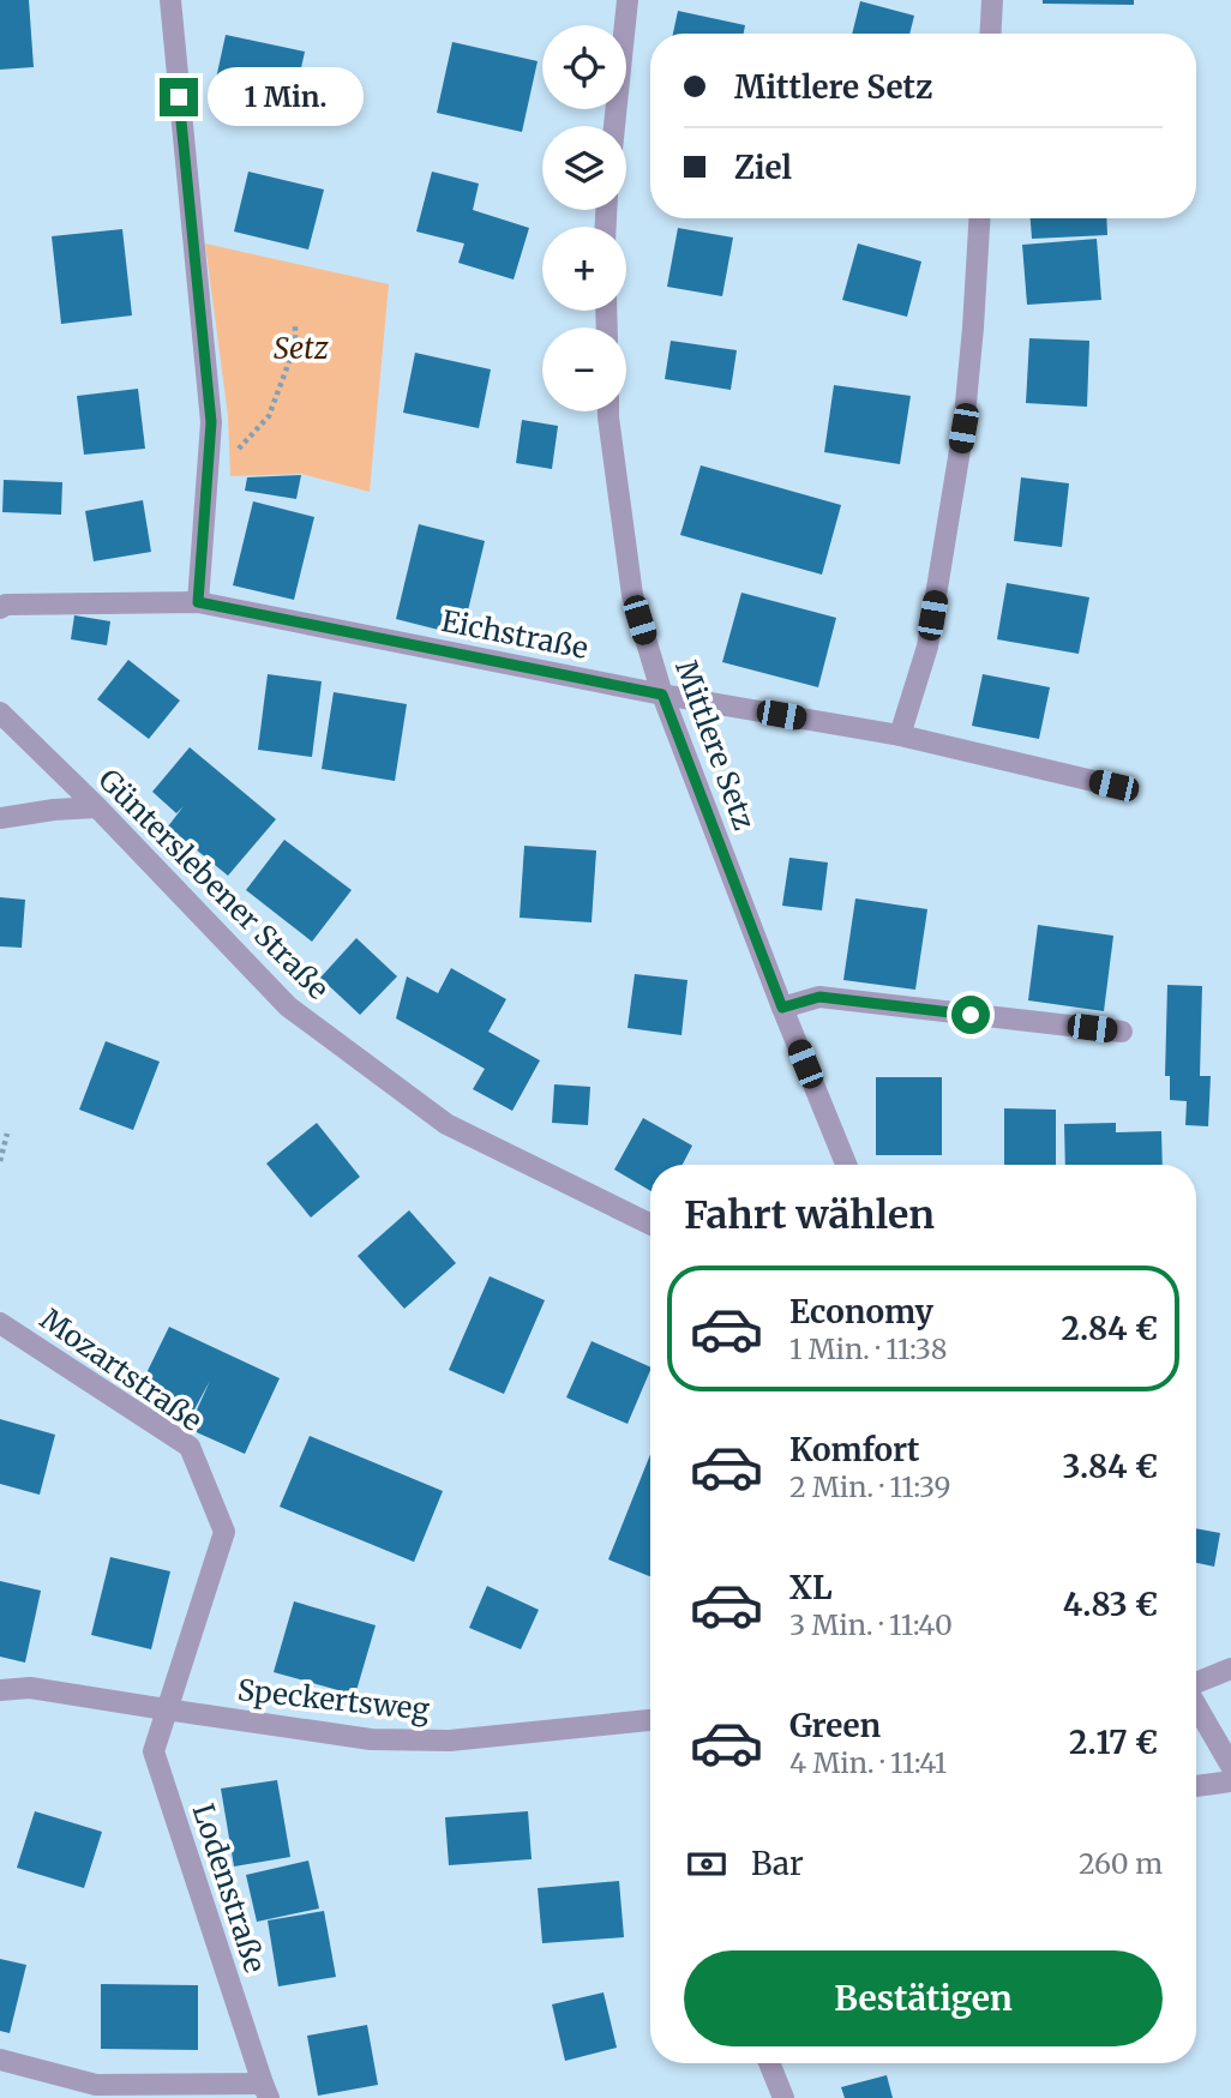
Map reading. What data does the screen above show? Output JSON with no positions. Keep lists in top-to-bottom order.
{
  "streets": {
    "street": [
      "Eichstraße",
      "Mittlere Setz",
      "Günterslebener Straße",
      "Mozartstraße",
      "Speckertsweg",
      "Lodenstraße"
    ]
  },
  "crossings": [
    ["Eichstraße", "Mittlere Setz"],
    ["Mozartstraße", "Speckertsweg"],
    ["Mozartstraße", "Lodenstraße"],
    ["Speckertsweg", "Lodenstraße"]
  ],
  "parks": ["Setz"],
  "page": {
    "map_buttons": ["+", "−"],
    "banner": ["Mittlere Setz", "Ziel"],
    "bubble": "1 Min.",
    "heading": "Fahrt wählen",
    "list": [
      {
        "name": "Economy",
        "note": "1 Min. · 11:38",
        "value": "2.84 €"
      },
      {
        "name": "Komfort",
        "note": "2 Min. · 11:39",
        "value": "3.84 €"
      },
      {
        "name": "XL",
        "note": "3 Min. · 11:40",
        "value": "4.83 €"
      },
      {
        "name": "Green",
        "note": "4 Min. · 11:41",
        "value": "2.17 €"
      }
    ],
    "pay": ["Bar", "260 m"],
    "buttons": "Bestätigen"
  }
}
